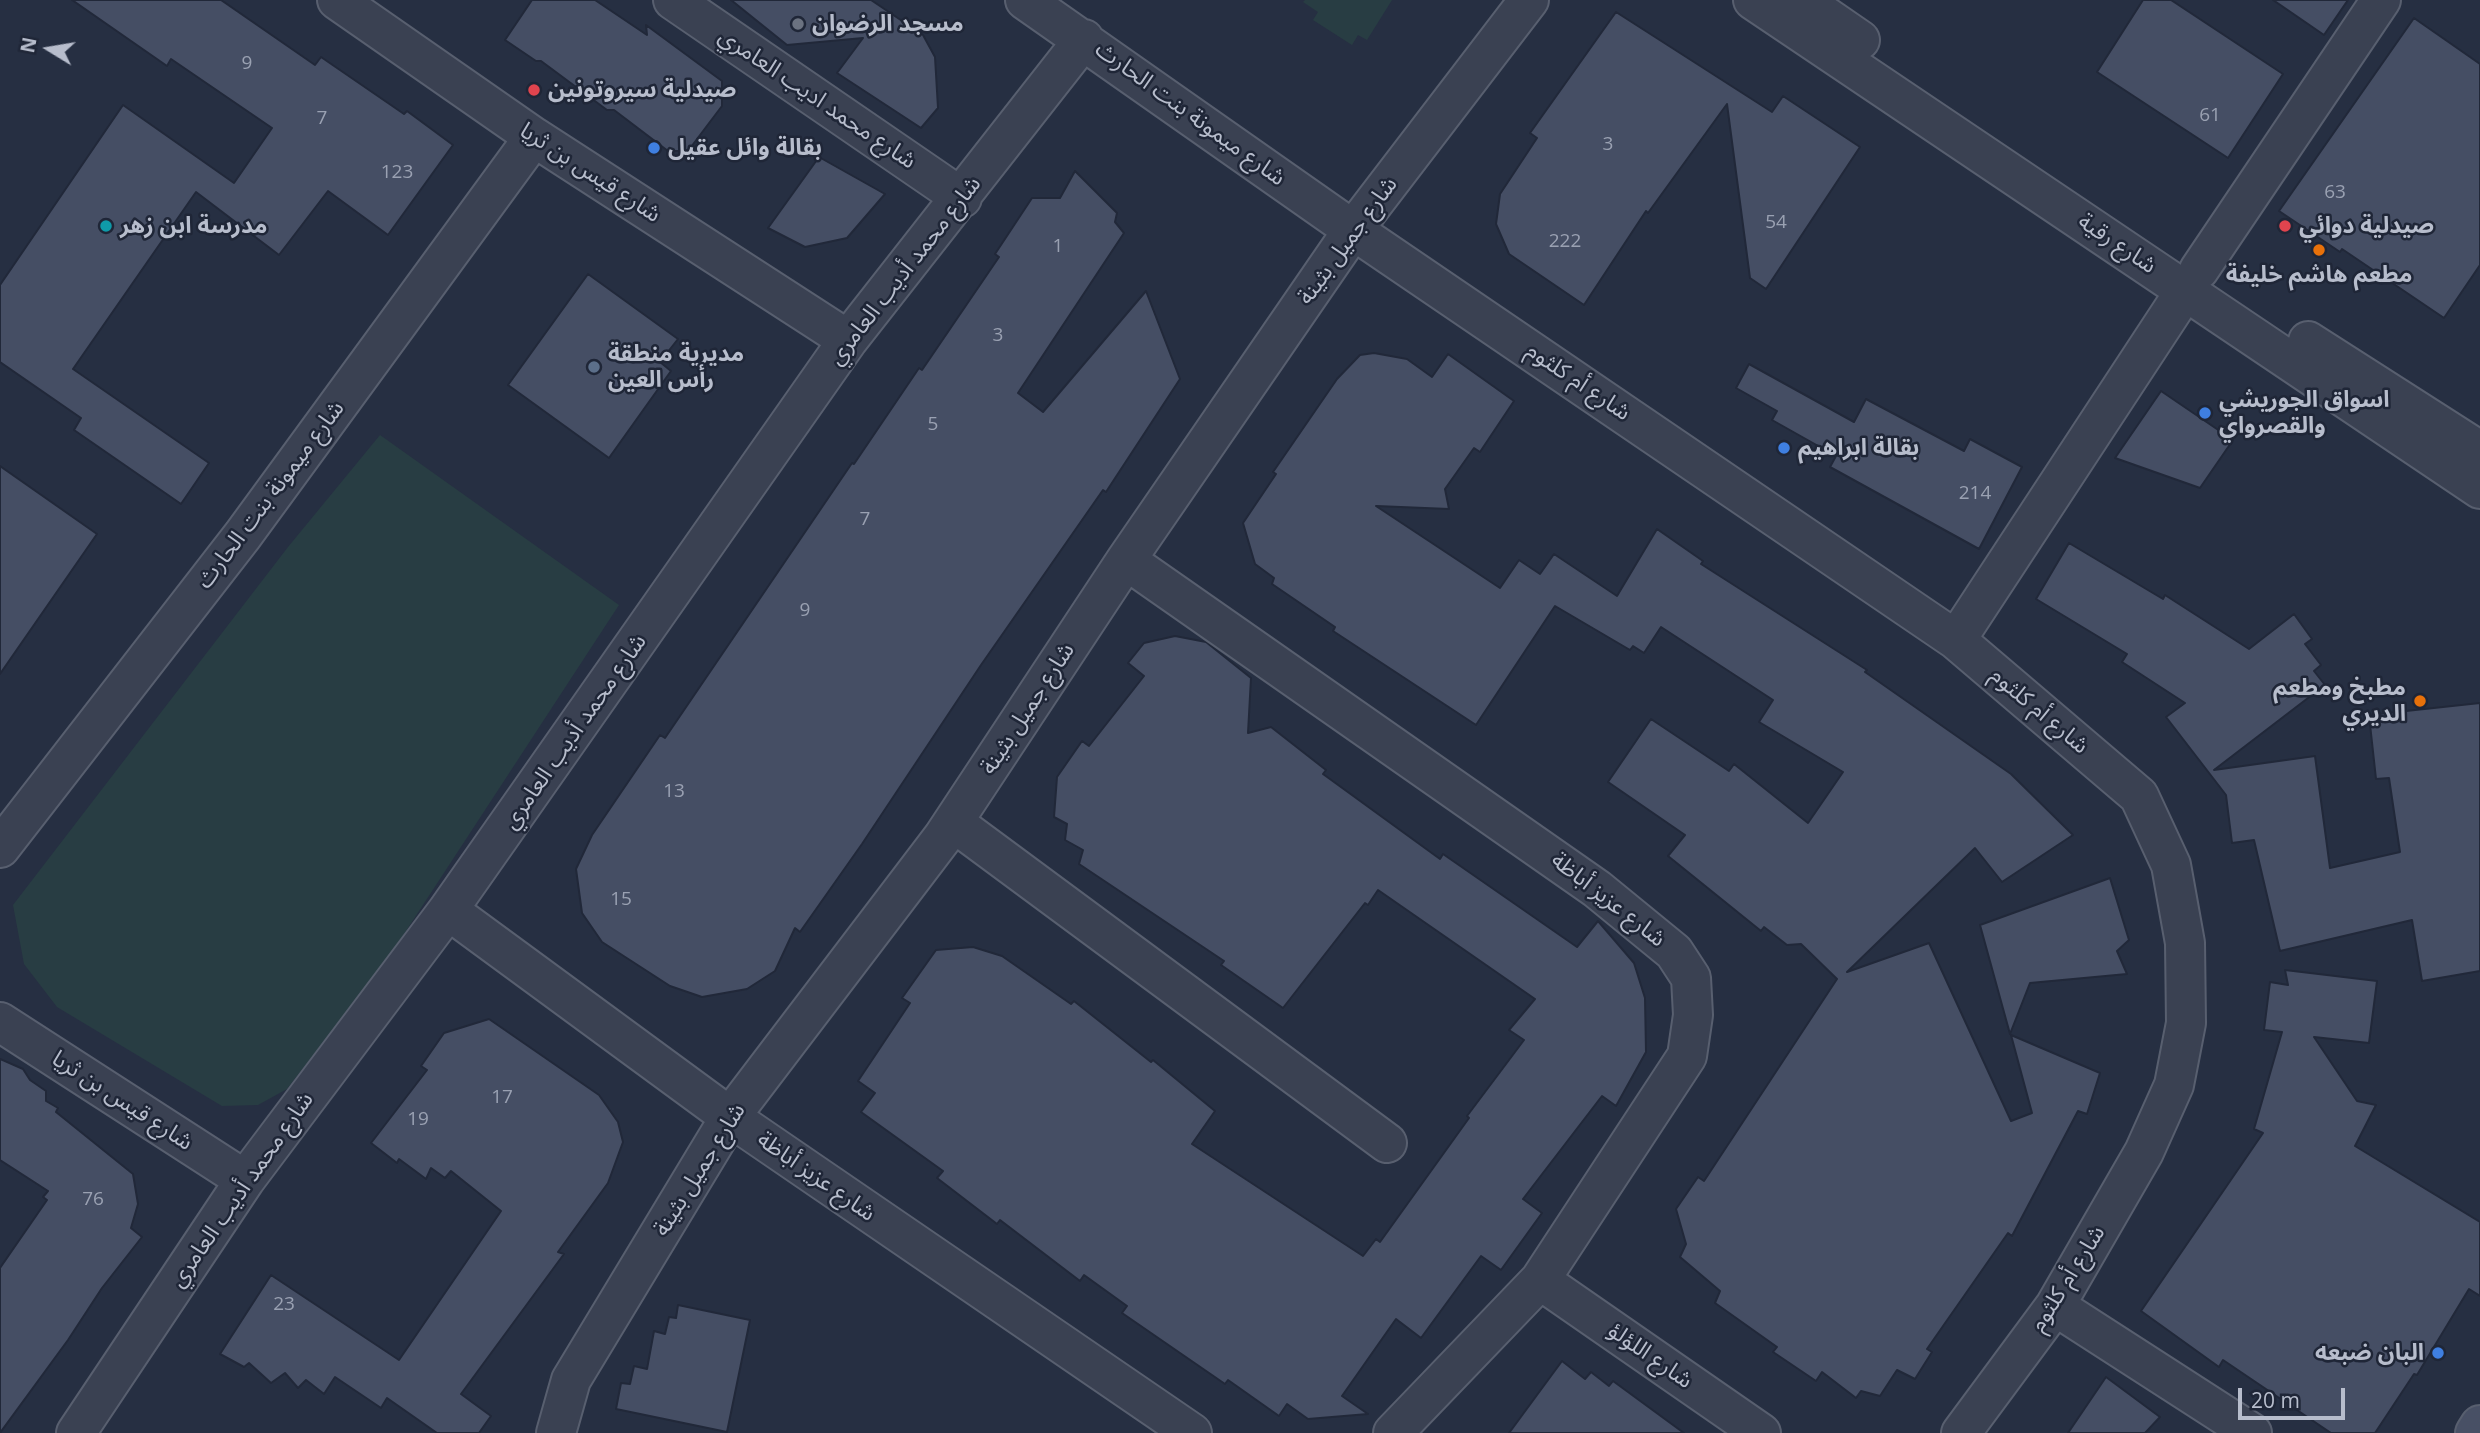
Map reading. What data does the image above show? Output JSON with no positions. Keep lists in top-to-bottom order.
{
  "streets": {
    "street": [
      "شارع محمد اديب العامري",
      "شارع ميمونة بنت الحارث",
      "شارع قيس بن ثريا",
      "شارع جميل بثينة",
      "شارع رقية",
      "شارع محمد أديب العامري",
      "شارع أم كلثوم",
      "شارع عزيز أباظة",
      "شارع اللؤلؤ"
    ]
  },
  "crossings": [
    ["شارع محمد اديب العامري", "شارع محمد أديب العامري"],
    ["شارع ميمونة بنت الحارث", "شارع قيس بن ثريا"],
    ["شارع ميمونة بنت الحارث", "شارع جميل بثينة"],
    ["شارع ميمونة بنت الحارث", "شارع محمد أديب العامري"],
    ["شارع ميمونة بنت الحارث", "شارع أم كلثوم"],
    ["شارع قيس بن ثريا", "شارع محمد أديب العامري"],
    ["شارع جميل بثينة", "شارع أم كلثوم"],
    ["شارع جميل بثينة", "شارع عزيز أباظة"],
    ["شارع محمد أديب العامري", "شارع عزيز أباظة"],
    ["شارع عزيز أباظة", "شارع اللؤلؤ"]
  ],
  "places": [
    "مسجد الرضوان",
    "صيدلية سيروتونين",
    "بقالة وائل عقيل",
    "مدرسة ابن زهر",
    "صيدلية دوائي",
    "مطعم هاشم خليفة",
    "مديرية منطقة رأس العين",
    "اسواق الجوريشي والقصرواي",
    "بقالة ابراهيم",
    "مطبخ ومطعم الديري",
    "البان ضبعه"
  ],
  "house_numbers": [
    "9",
    "61",
    "7",
    "3",
    "123",
    "63",
    "54",
    "222",
    "1",
    "3",
    "5",
    "214",
    "7",
    "9",
    "13",
    "15",
    "17",
    "19",
    "76",
    "23"
  ],
  "scale_bar": "20 m",
  "north": "left"
}
